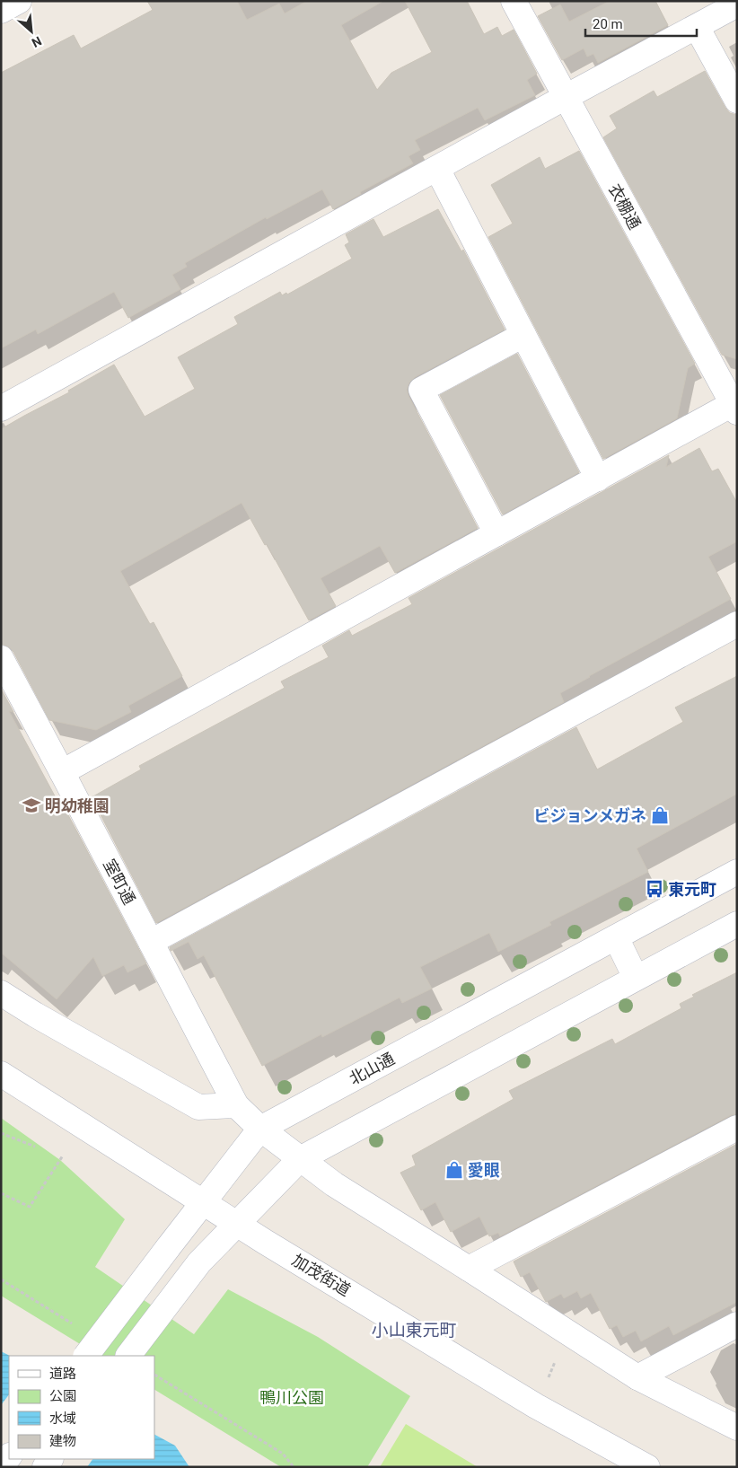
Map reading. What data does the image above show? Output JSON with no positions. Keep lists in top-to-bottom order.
{
  "streets": {
    "street": [
      "衣棚通",
      "室町通",
      "北山通",
      "加茂街道"
    ]
  },
  "crossings": [
    ["室町通", "北山通"],
    ["北山通", "加茂街道"]
  ],
  "districts": ["小山東元町"],
  "parks": ["鴨川公園"],
  "places": {
    "school or university": ["明幼稚園"],
    "shop": ["ビジョンメガネ", "愛眼"],
    "bus stop": ["東元町"]
  },
  "legend": [
    "道路",
    "公園",
    "水域",
    "建物"
  ],
  "scale_bar": "20 m",
  "north": "bottom right"
}
